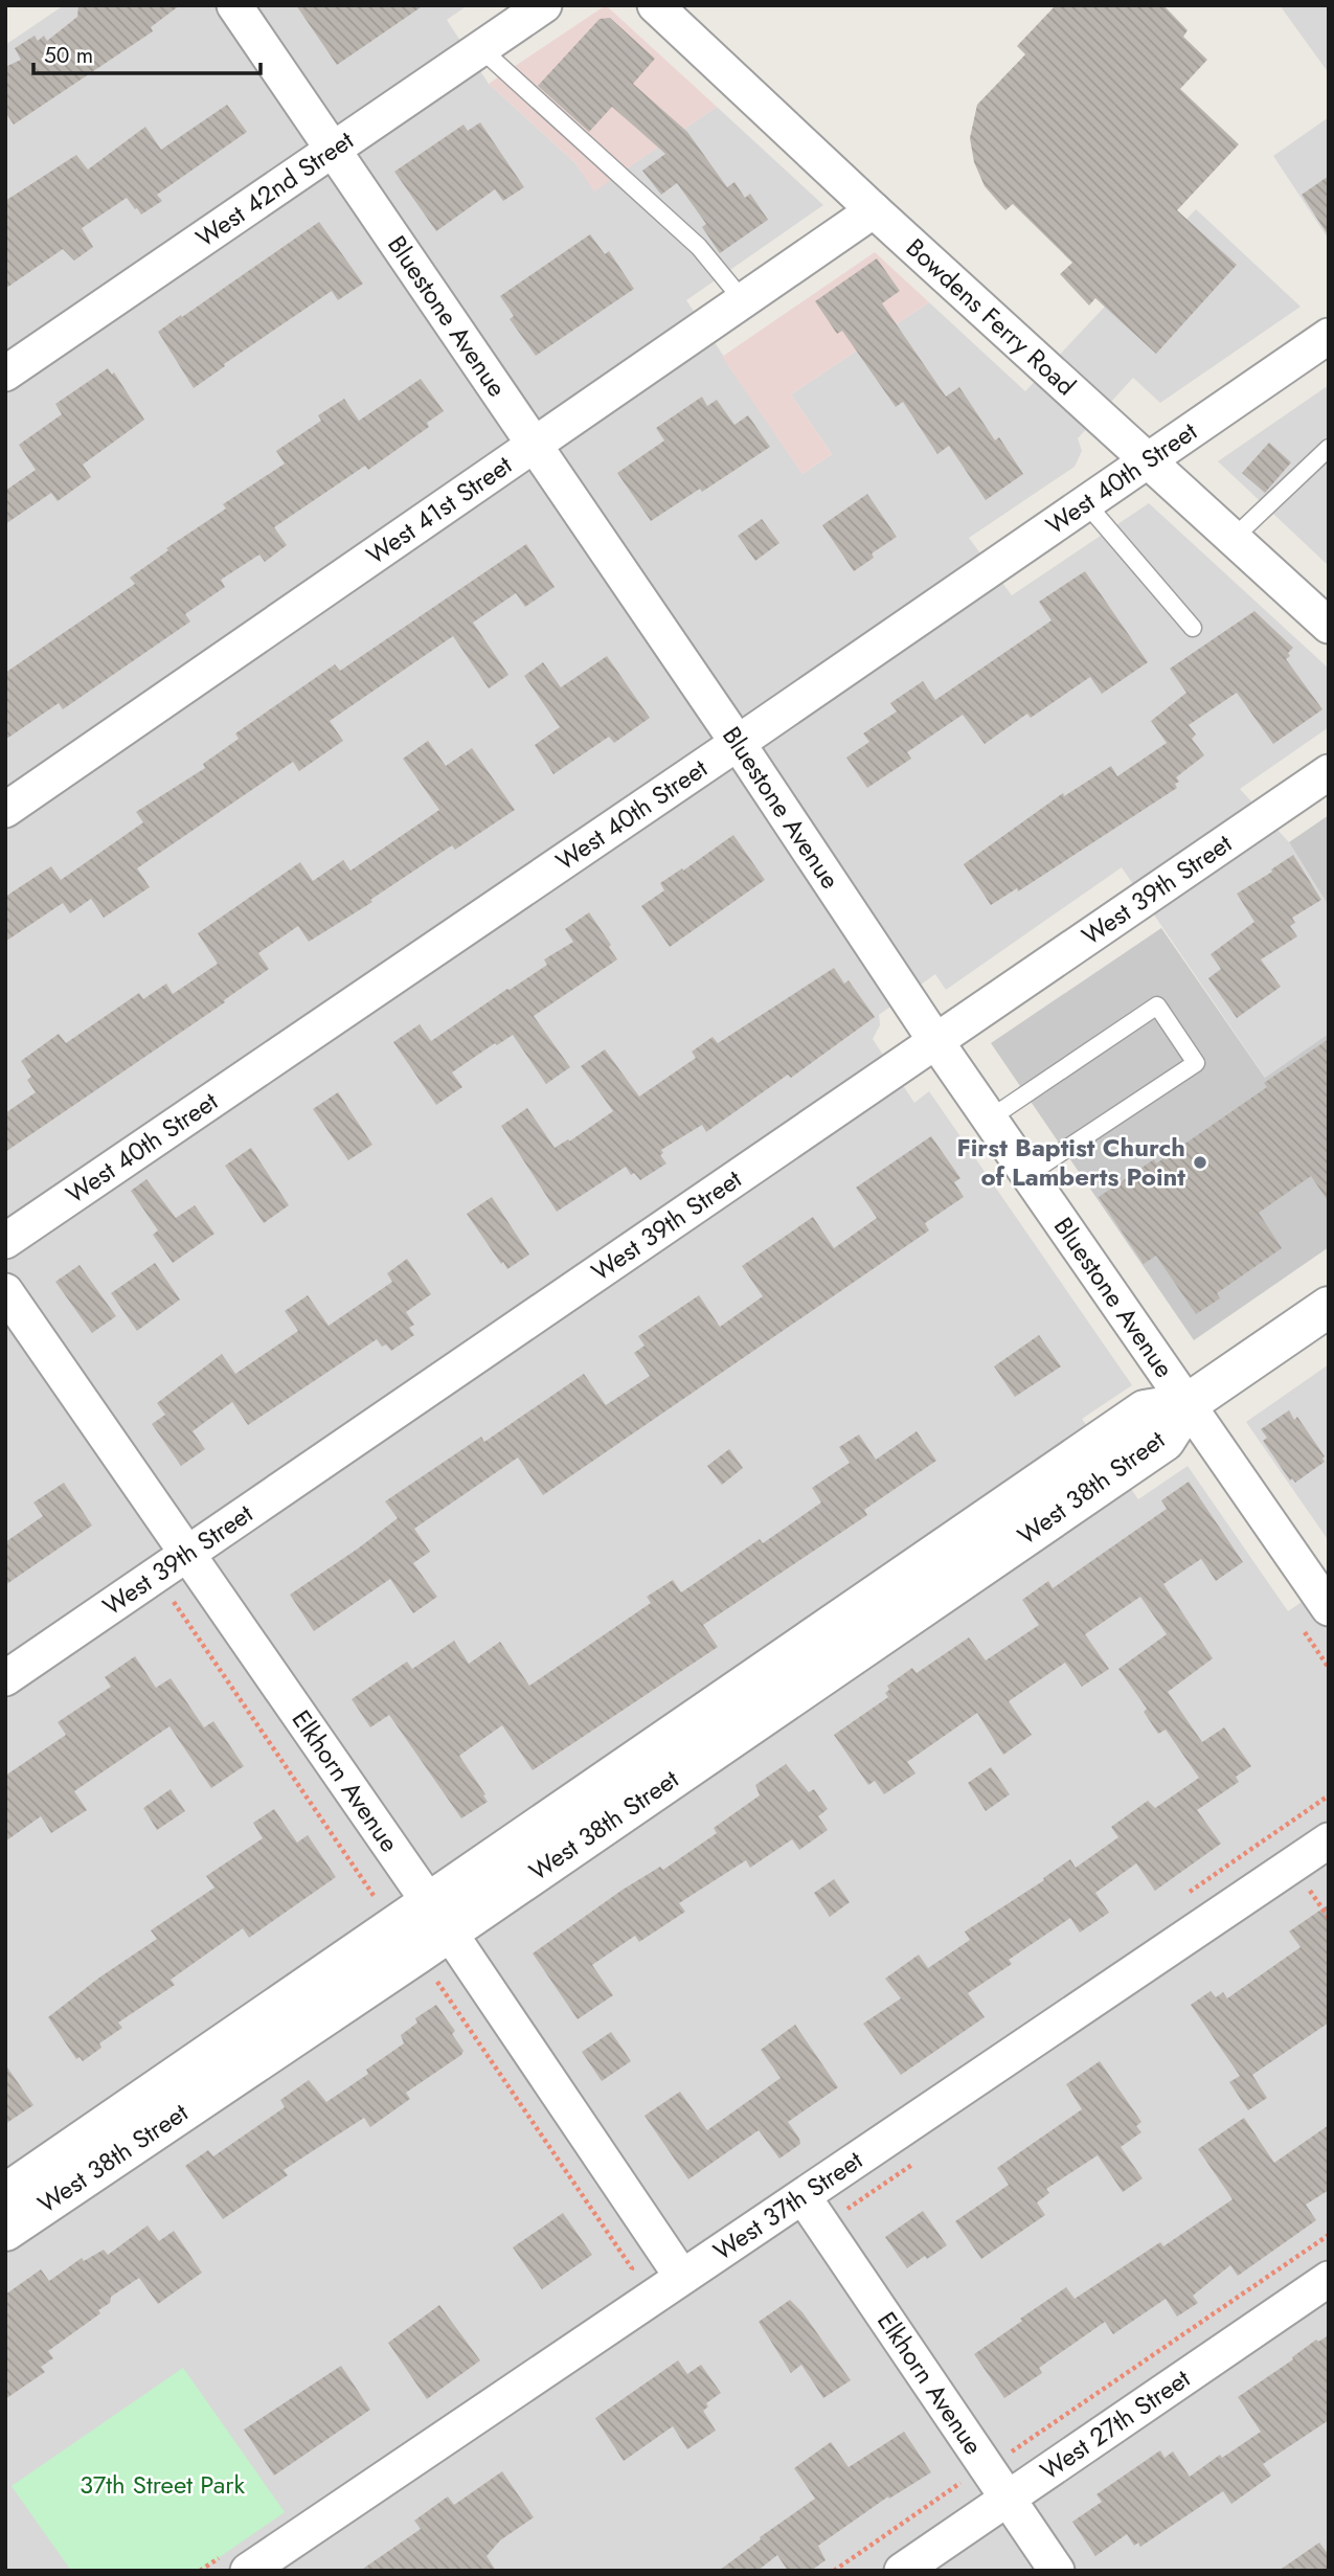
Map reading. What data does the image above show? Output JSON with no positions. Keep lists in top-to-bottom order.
{
  "streets": {
    "street": [
      "West 42nd Street",
      "Bowdens Ferry Road",
      "Bluestone Avenue",
      "West 40th Street",
      "West 41st Street",
      "West 39th Street",
      "West 38th Street",
      "Elkhorn Avenue",
      "West 37th Street",
      "West 27th Street"
    ]
  },
  "crossings": [
    ["West 42nd Street", "Bluestone Avenue"],
    ["Bowdens Ferry Road", "West 40th Street"],
    ["Bowdens Ferry Road", "West 41st Street"],
    ["Bluestone Avenue", "West 40th Street"],
    ["Bluestone Avenue", "West 41st Street"],
    ["Bluestone Avenue", "West 39th Street"],
    ["Bluestone Avenue", "West 38th Street"],
    ["West 39th Street", "Elkhorn Avenue"],
    ["West 38th Street", "Elkhorn Avenue"],
    ["Elkhorn Avenue", "West 37th Street"],
    ["Elkhorn Avenue", "West 27th Street"]
  ],
  "parks": ["37th Street Park"],
  "places": ["First Baptist Church of Lamberts Point"],
  "scale_bar": "50 m"
}
